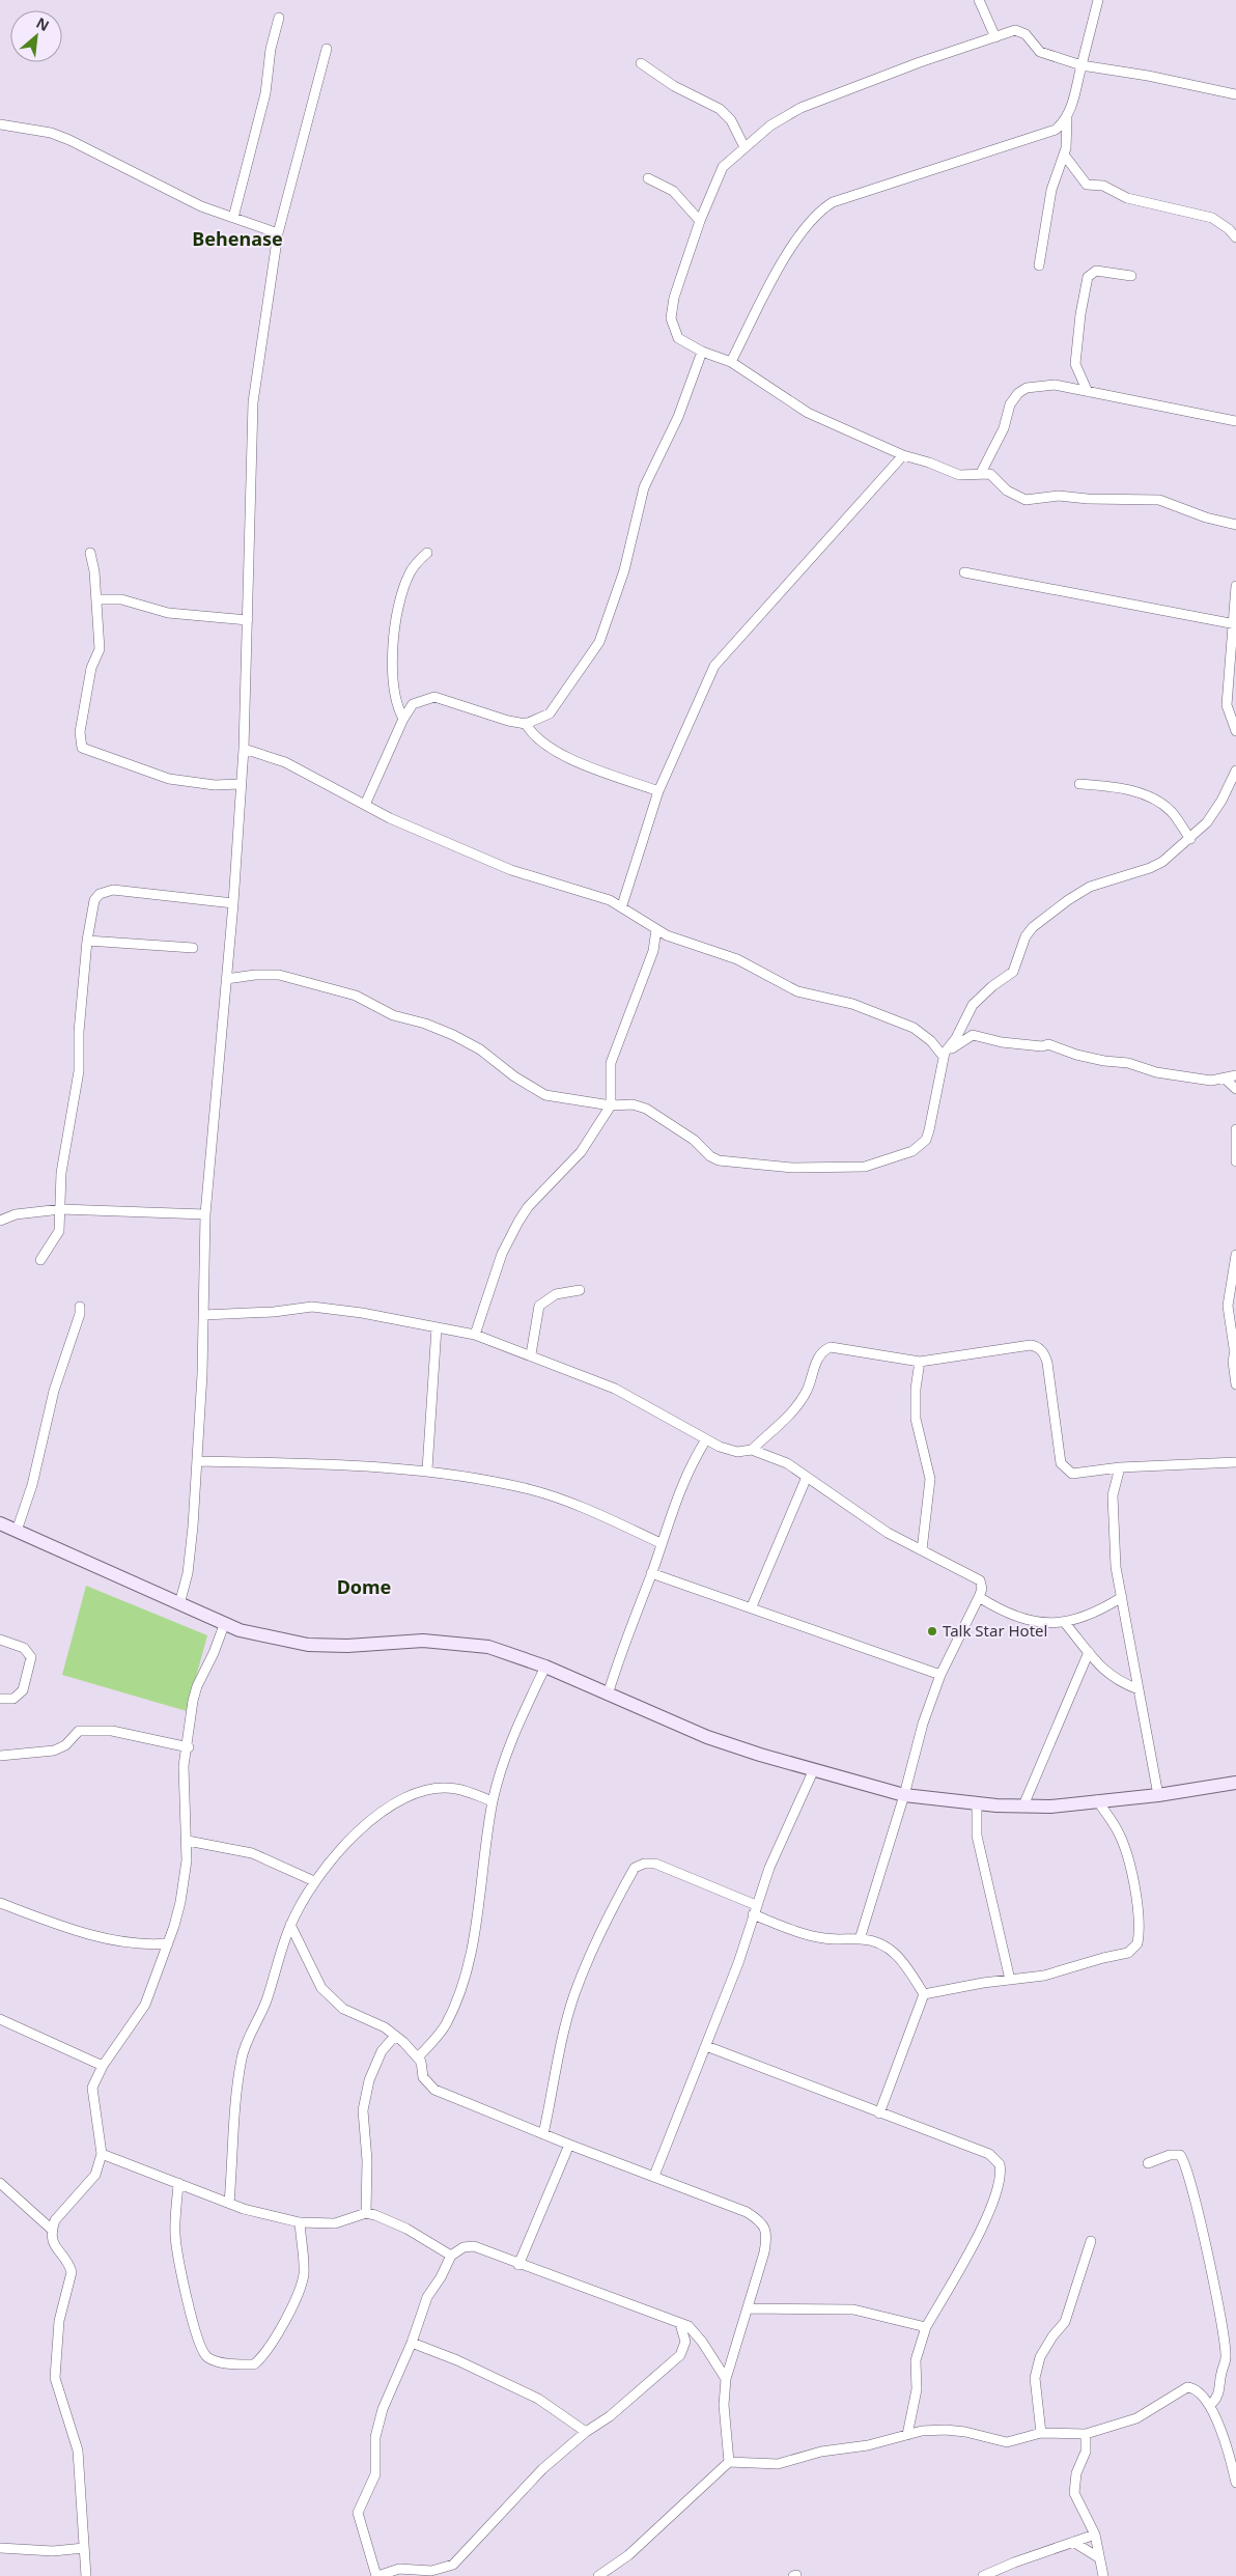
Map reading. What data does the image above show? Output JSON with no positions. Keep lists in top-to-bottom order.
{
  "districts": ["Behenase", "Dome"],
  "places": ["Talk Star Hotel"],
  "north": "top right"
}
